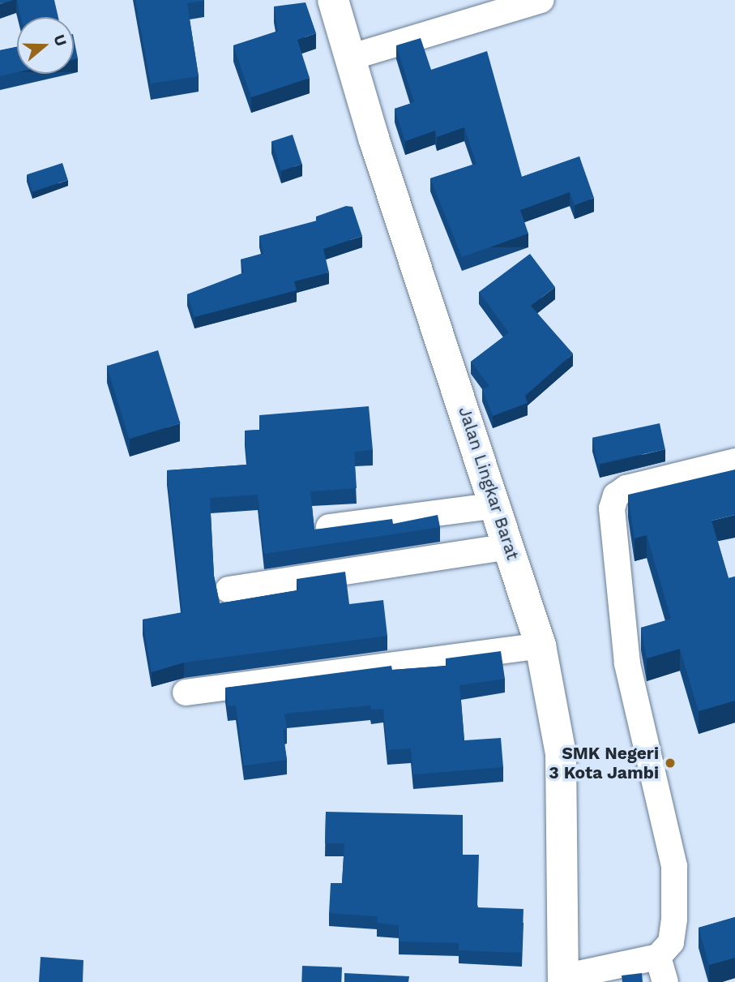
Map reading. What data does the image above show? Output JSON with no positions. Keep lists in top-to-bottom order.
{
  "streets": {
    "highway": ["Jalan Lingkar Barat"]
  },
  "places": ["SMK Negeri 3 Kota Jambi"],
  "north": "right"
}
